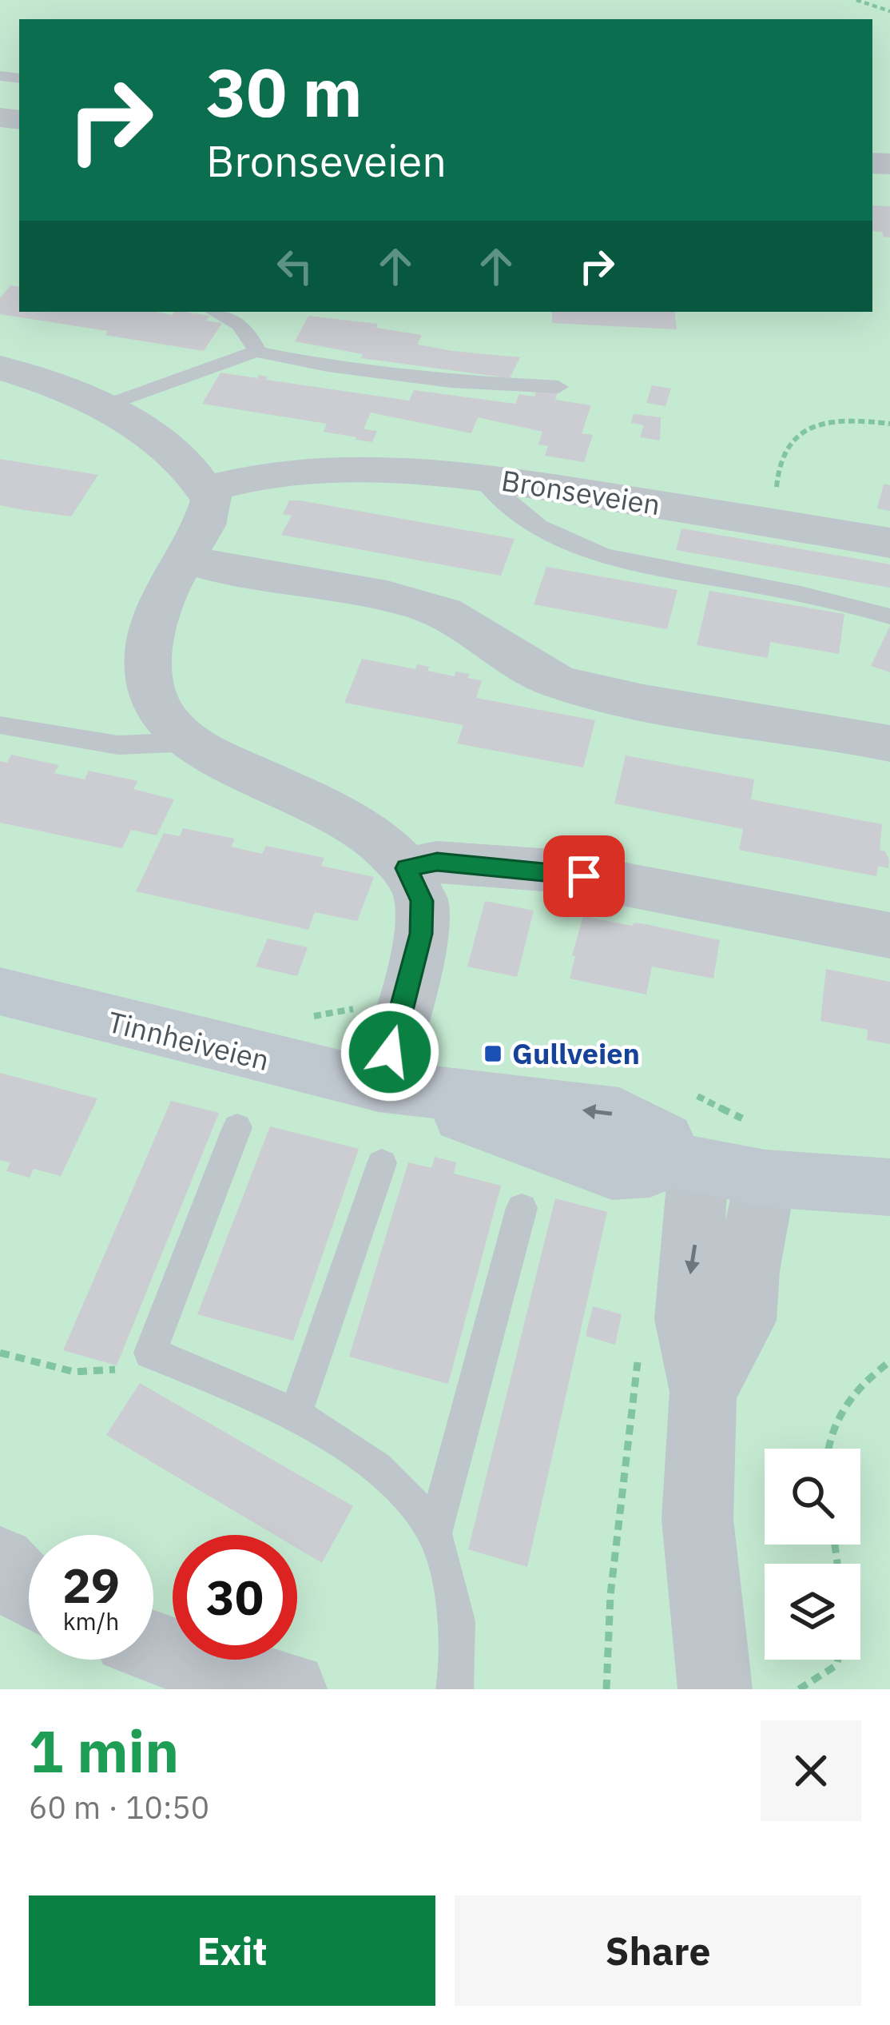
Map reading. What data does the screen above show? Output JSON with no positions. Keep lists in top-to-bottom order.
{
  "streets": {
    "street": ["Bronseveien", "Tinnheiveien"]
  },
  "places": {
    "transit": ["Gullveien"]
  },
  "page": {
    "turn": ["30 m", "Bronseveien"],
    "speed": "29 km/h",
    "limit": "30",
    "heading": ["1 min", "60 m · 10:50"],
    "buttons": ["Exit", "Share"]
  }
}
